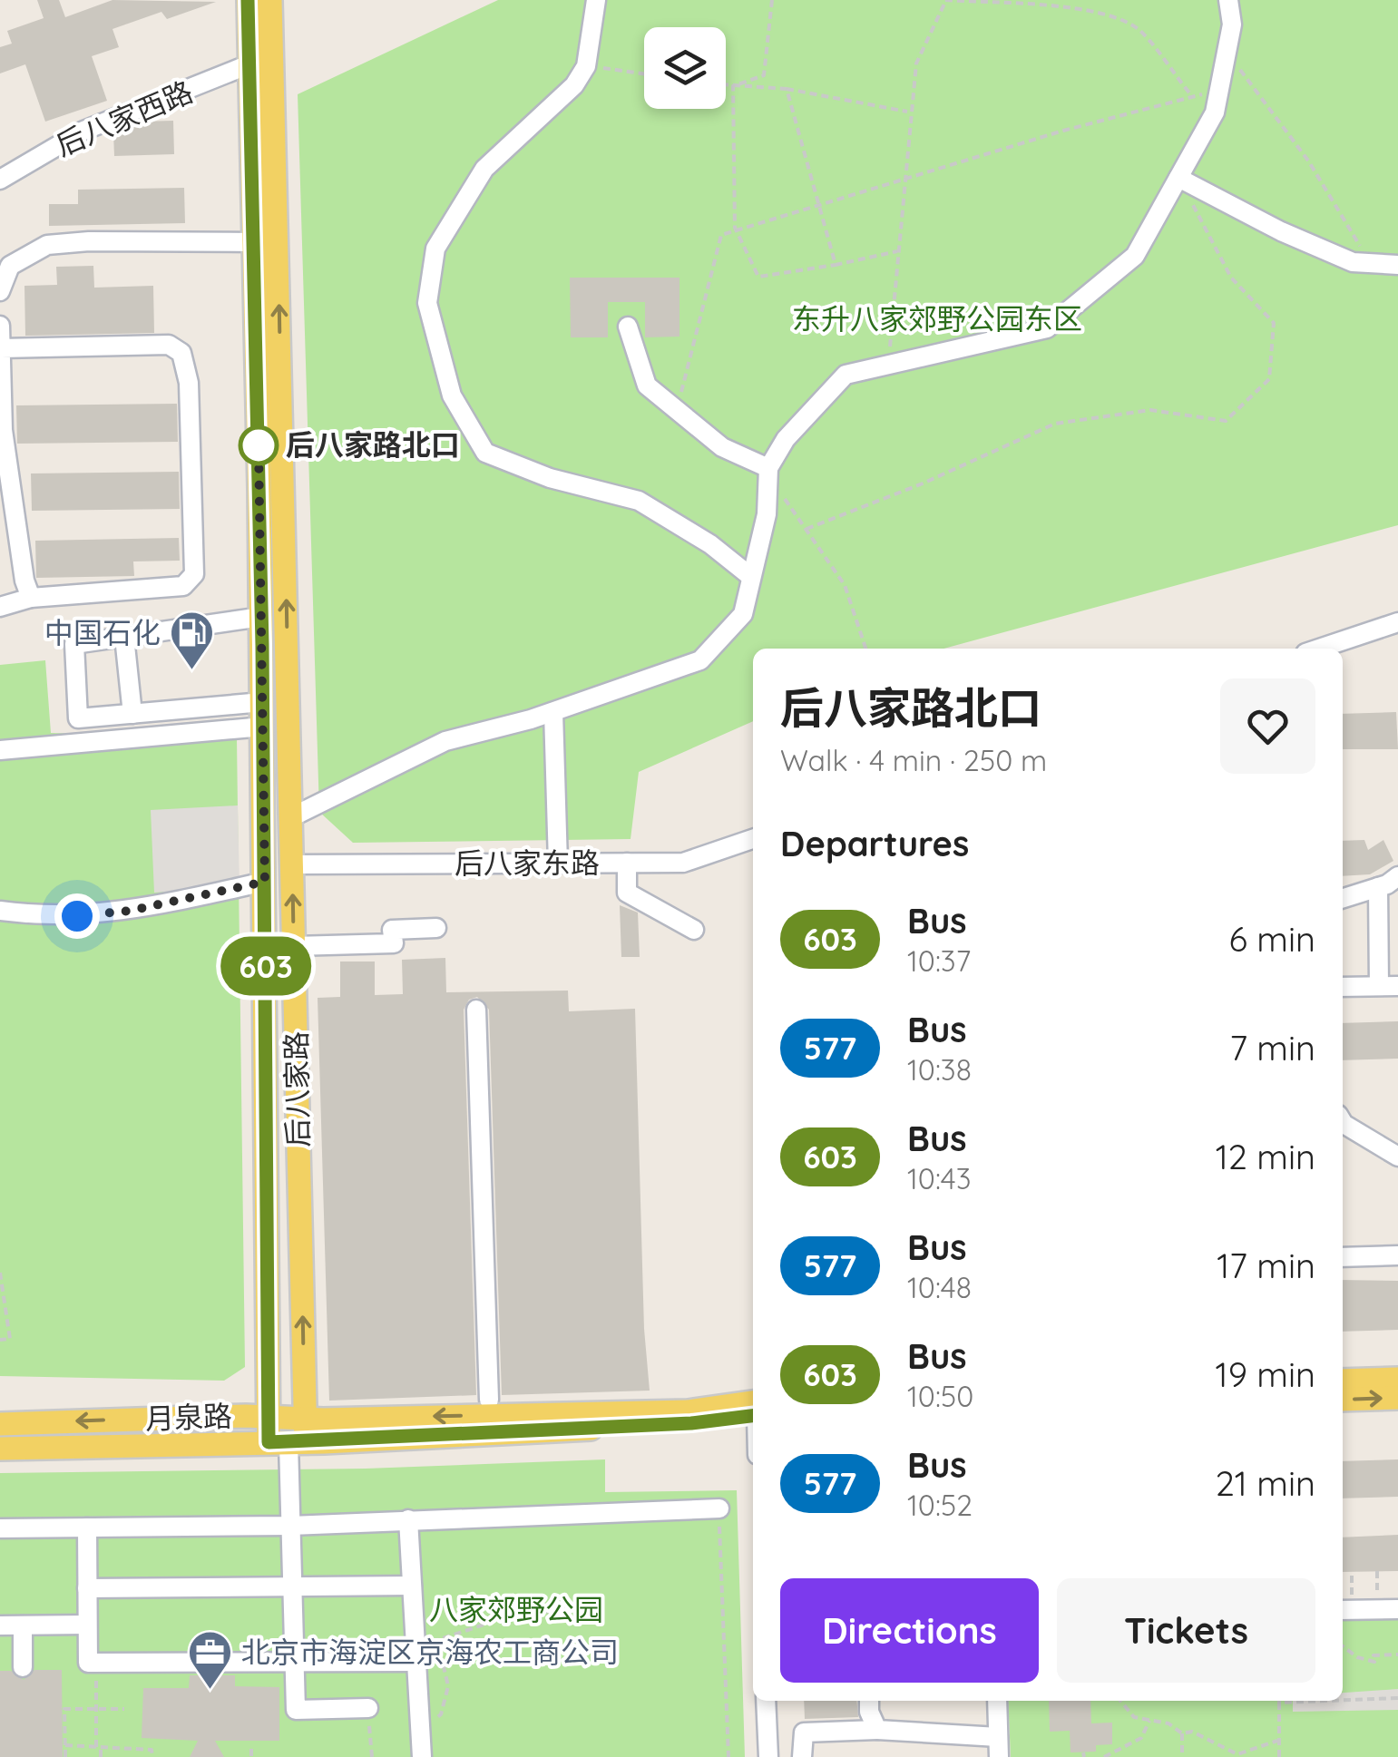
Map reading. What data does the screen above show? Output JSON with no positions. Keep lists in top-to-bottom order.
{
  "streets": {
    "main road": ["后八家路", "月泉路"],
    "street": ["后八家西路", "后八家东路"]
  },
  "crossings": [
    ["后八家西路", "后八家路"],
    ["后八家东路", "后八家路"],
    ["后八家路", "月泉路"]
  ],
  "parks": ["东升八家郊野公园东区", "八家郊野公园"],
  "places": {
    "other": ["后八家路北口"],
    "fuel station": ["中国石化"],
    "office": ["北京市海淀区京海农工商公司"]
  },
  "lines": ["bus line 603"],
  "page": {
    "on_map": "603",
    "heading": [
      ["后八家路北口", "Walk · 4 min · 250 m"],
      "Departures"
    ],
    "list": [
      {
        "mark": "603",
        "name": "Bus",
        "note": "10:37",
        "value": "6 min"
      },
      {
        "mark": "577",
        "name": "Bus",
        "note": "10:38",
        "value": "7 min"
      },
      {
        "mark": "603",
        "name": "Bus",
        "note": "10:43",
        "value": "12 min"
      },
      {
        "mark": "577",
        "name": "Bus",
        "note": "10:48",
        "value": "17 min"
      },
      {
        "mark": "603",
        "name": "Bus",
        "note": "10:50",
        "value": "19 min"
      },
      {
        "mark": "577",
        "name": "Bus",
        "note": "10:52",
        "value": "21 min"
      }
    ],
    "buttons": ["Directions", "Tickets"]
  }
}
